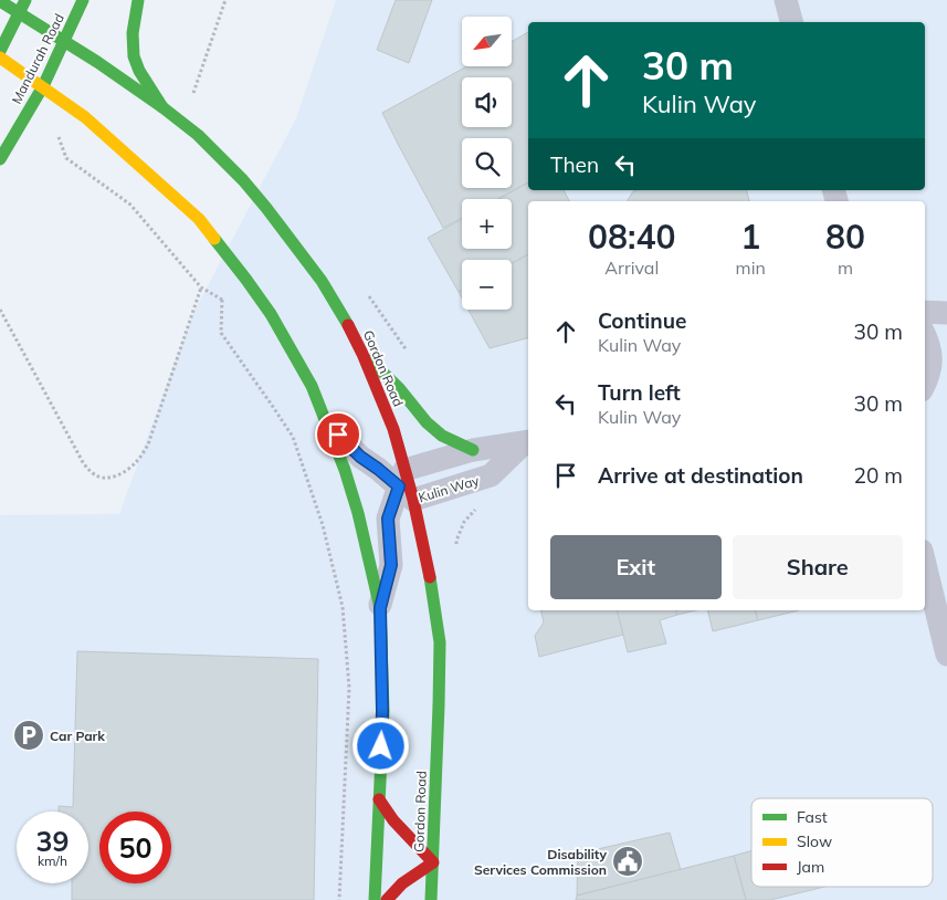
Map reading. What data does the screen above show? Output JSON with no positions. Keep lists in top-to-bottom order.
{
  "streets": {
    "main road": ["Mandurah Road", "Gordon Road"],
    "street": ["Kulin Way"]
  },
  "crossings": [
    ["Mandurah Road", "Gordon Road"],
    ["Gordon Road", "Kulin Way"]
  ],
  "places": {
    "parking": ["Car Park"],
    "public building": ["Disability Services Commission"]
  },
  "legend": ["Fast", "Slow", "Jam"],
  "north": "bottom left",
  "page": {
    "map_buttons": ["+", "−"],
    "turn": ["30 m", "Kulin Way"],
    "then": "Then",
    "eta": [
      "08:40",
      "Arrival",
      "1",
      "min",
      "80",
      "m"
    ],
    "list": [
      {
        "name": "Continue",
        "note": "Kulin Way",
        "value": "30 m"
      },
      {
        "name": "Turn left",
        "note": "Kulin Way",
        "value": "30 m"
      },
      {
        "name": "Arrive at destination",
        "value": "20 m"
      }
    ],
    "buttons": ["Exit", "Share"],
    "speed": "39 km/h",
    "limit": "50"
  }
}
